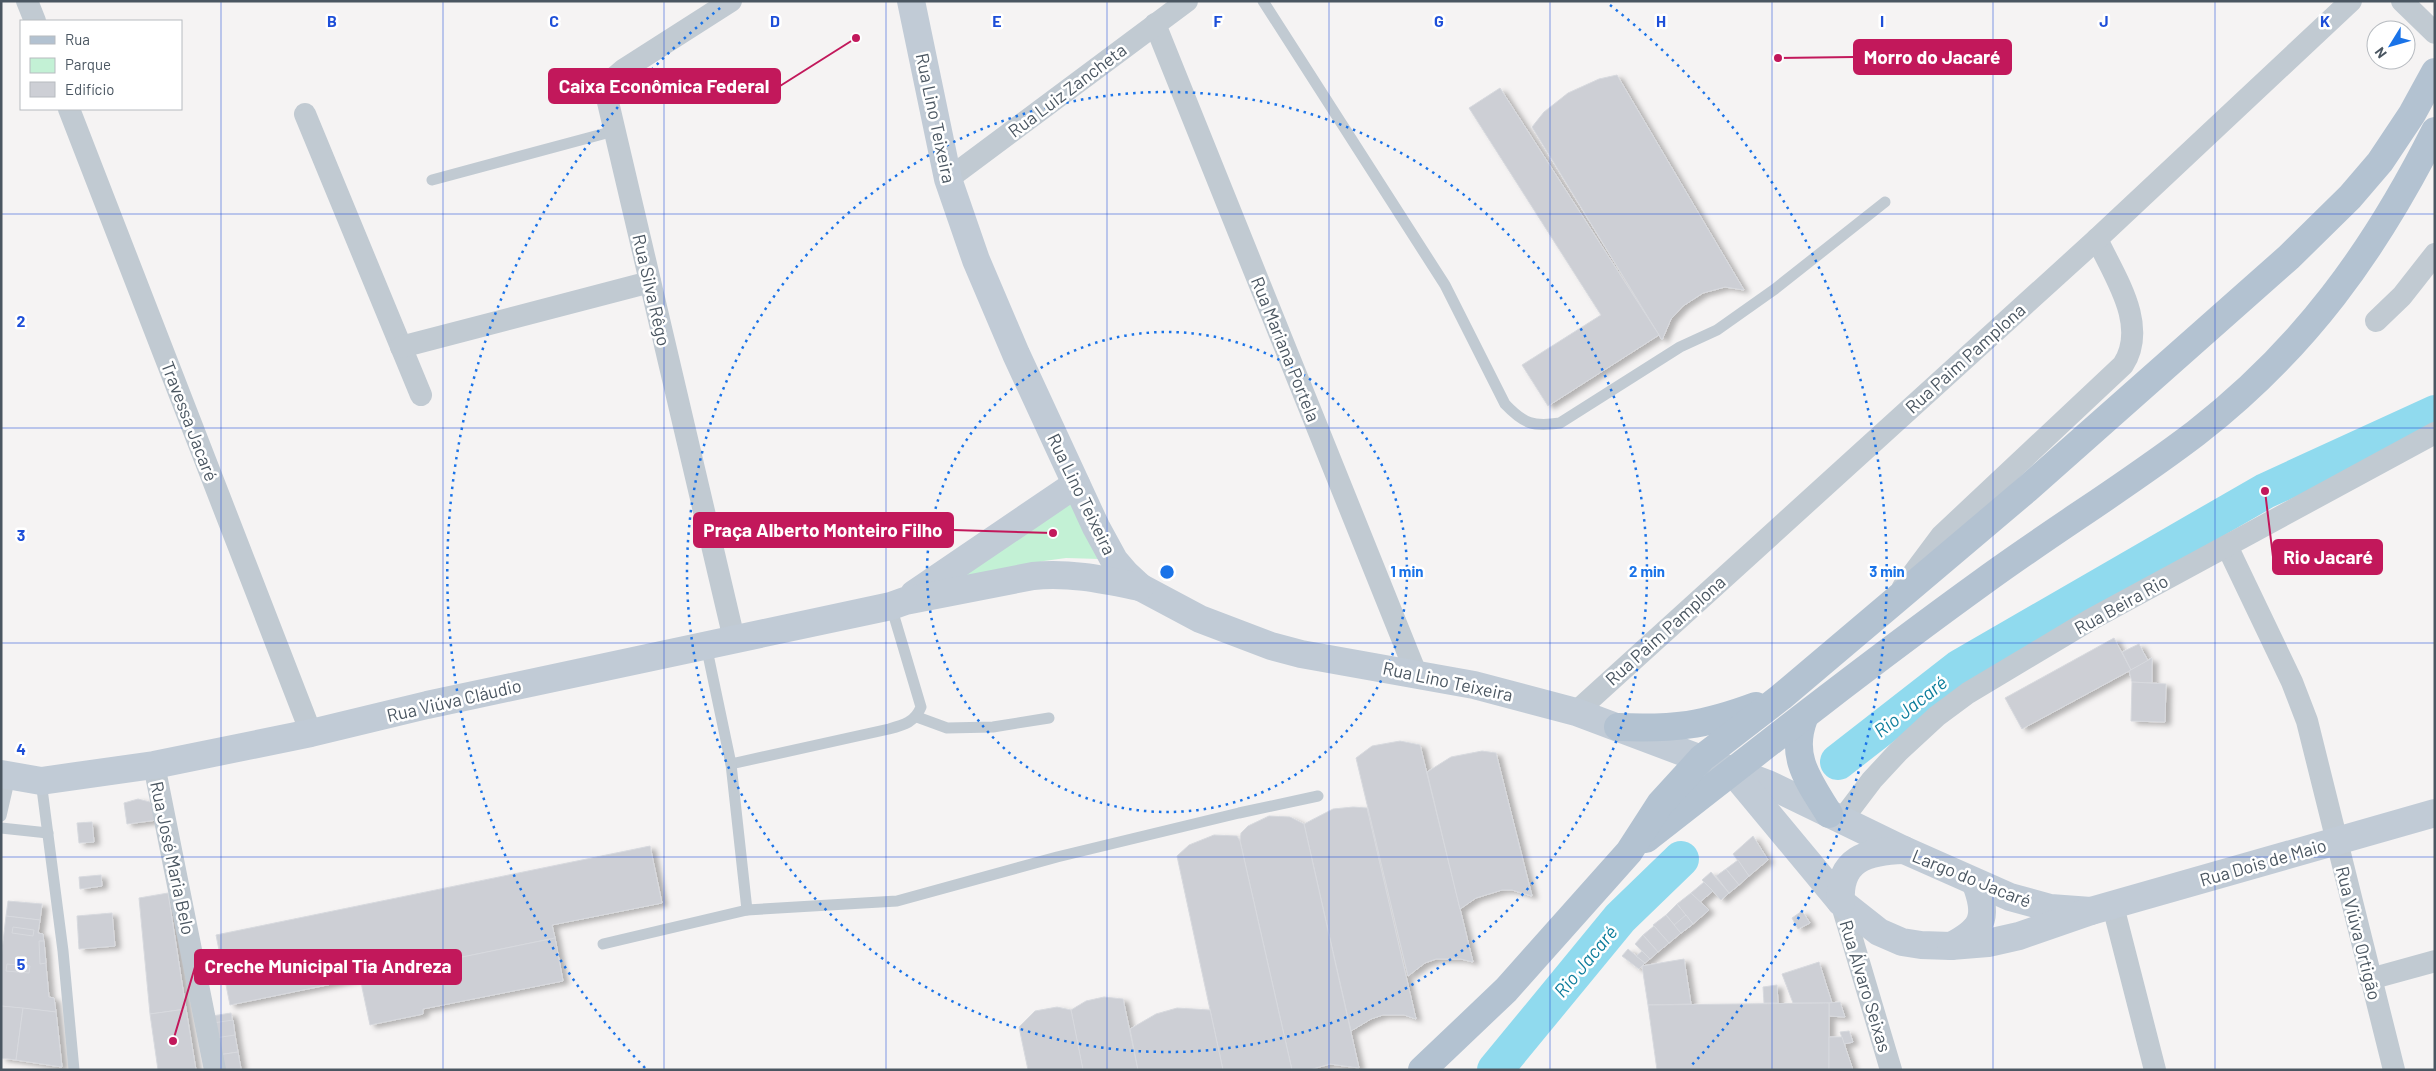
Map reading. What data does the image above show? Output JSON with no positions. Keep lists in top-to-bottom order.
{
  "streets": {
    "street": [
      "Rua Luiz Zancheta",
      "Rua Lino Teixeira",
      "Rua Silva Rêgo",
      "Rua Mariana Portela",
      "Rua Paim Pamplona",
      "Travessa Jacaré",
      "Rua Beira Rio",
      "Rua Viúva Cláudio",
      "Rua José Maria Belo",
      "Rua Dois de Maio",
      "Largo do Jacaré",
      "Rua Viúva Ortigão",
      "Rua Álvaro Seixas"
    ]
  },
  "crossings": [
    ["Rua Luiz Zancheta", "Rua Lino Teixeira"],
    ["Rua Luiz Zancheta", "Rua Mariana Portela"],
    ["Rua Lino Teixeira", "Rua Mariana Portela"],
    ["Rua Lino Teixeira", "Rua Paim Pamplona"],
    ["Rua Lino Teixeira", "Rua Viúva Cláudio"],
    ["Rua Lino Teixeira", "Largo do Jacaré"],
    ["Rua Silva Rêgo", "Rua Viúva Cláudio"],
    ["Travessa Jacaré", "Rua Viúva Cláudio"],
    ["Rua Beira Rio", "Largo do Jacaré"],
    ["Rua Beira Rio", "Rua Viúva Ortigão"],
    ["Rua Viúva Cláudio", "Rua José Maria Belo"],
    ["Rua Dois de Maio", "Largo do Jacaré"],
    ["Rua Dois de Maio", "Rua Viúva Ortigão"],
    ["Largo do Jacaré", "Rua Álvaro Seixas"]
  ],
  "water": ["Rio Jacaré"],
  "places": [
    "Caixa Econômica Federal",
    "Morro do Jacaré",
    "Rio Jacaré",
    "Praça Alberto Monteiro Filho",
    "Creche Municipal Tia Andreza"
  ],
  "legend": ["Rua", "Parque", "Edifício"],
  "north": "bottom left",
  "grid": {
    "columns": [
      "B",
      "C",
      "D",
      "E",
      "F",
      "G",
      "H",
      "I",
      "J",
      "K"
    ],
    "rows": [
      "2",
      "3",
      "4",
      "5"
    ]
  },
  "rings": ["1 min", "2 min", "3 min"]
}
